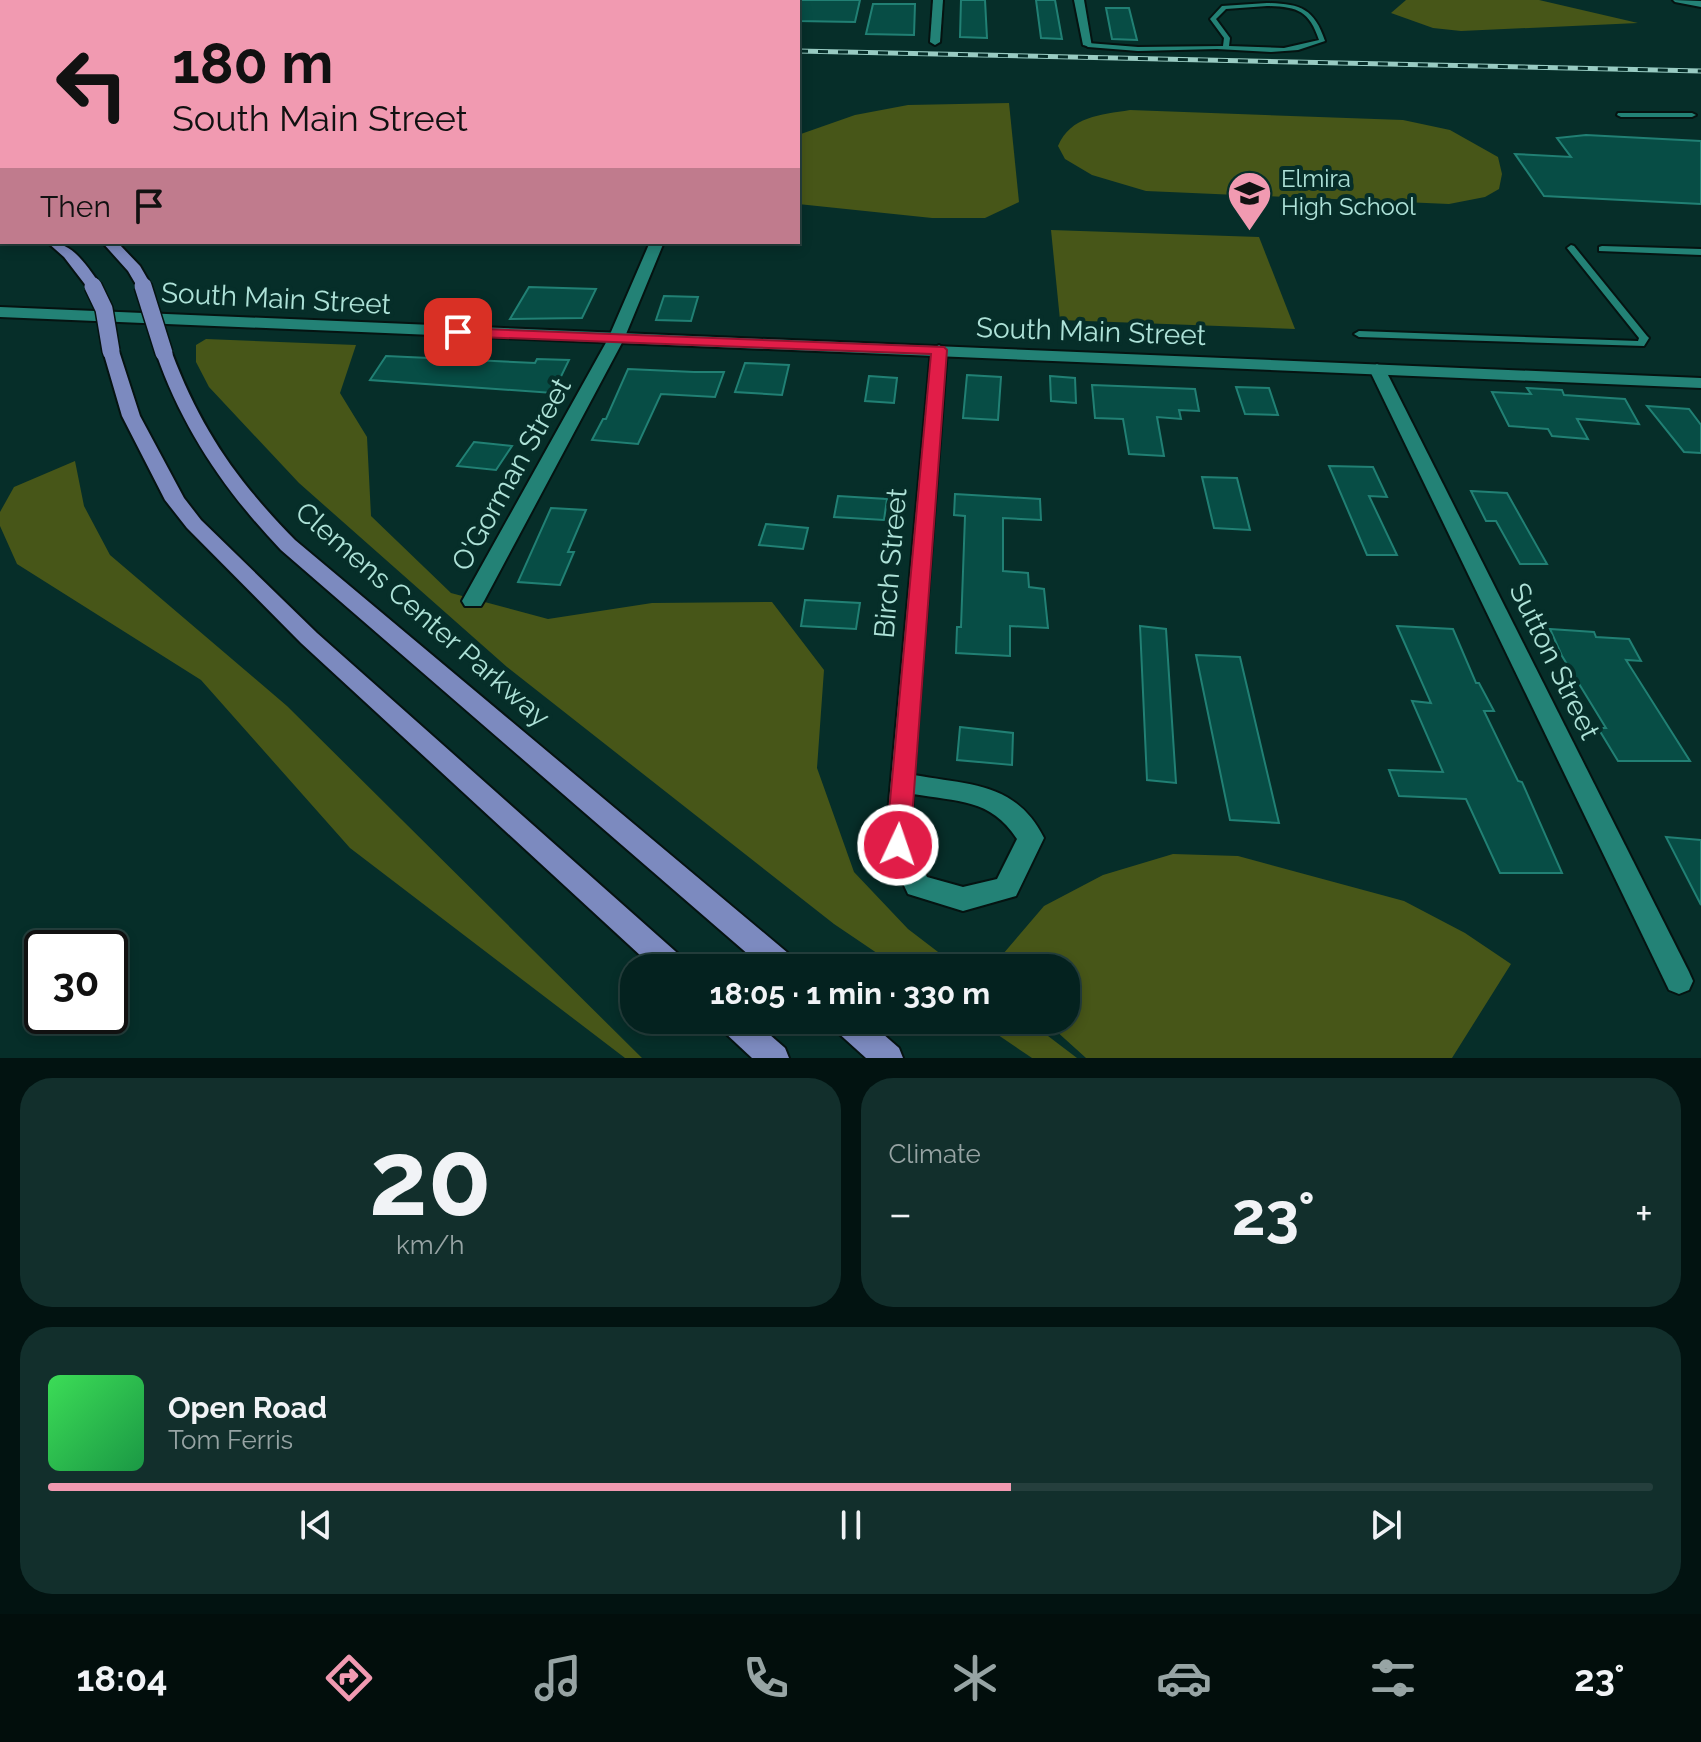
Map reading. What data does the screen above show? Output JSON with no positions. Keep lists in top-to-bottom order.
{
  "streets": {
    "main road": ["Clemens Center Parkway"],
    "street": [
      "South Main Street",
      "O'Gorman Street",
      "Birch Street",
      "Sutton Street"
    ]
  },
  "crossings": [
    ["South Main Street", "O'Gorman Street"],
    ["South Main Street", "Birch Street"],
    ["South Main Street", "Sutton Street"]
  ],
  "places": {
    "school or university": ["Elmira High School"]
  },
  "page": {
    "turn": ["180 m", "South Main Street"],
    "then": "Then",
    "limit": "30",
    "trip": "18:05 · 1 min · 330 m",
    "tile": [
      ["20", "km/h"],
      "Climate"
    ],
    "heat": ["−", "23°", "+"],
    "song": ["Open Road", "Tom Ferris"],
    "tabs": ["18:04", "23°"]
  }
}
